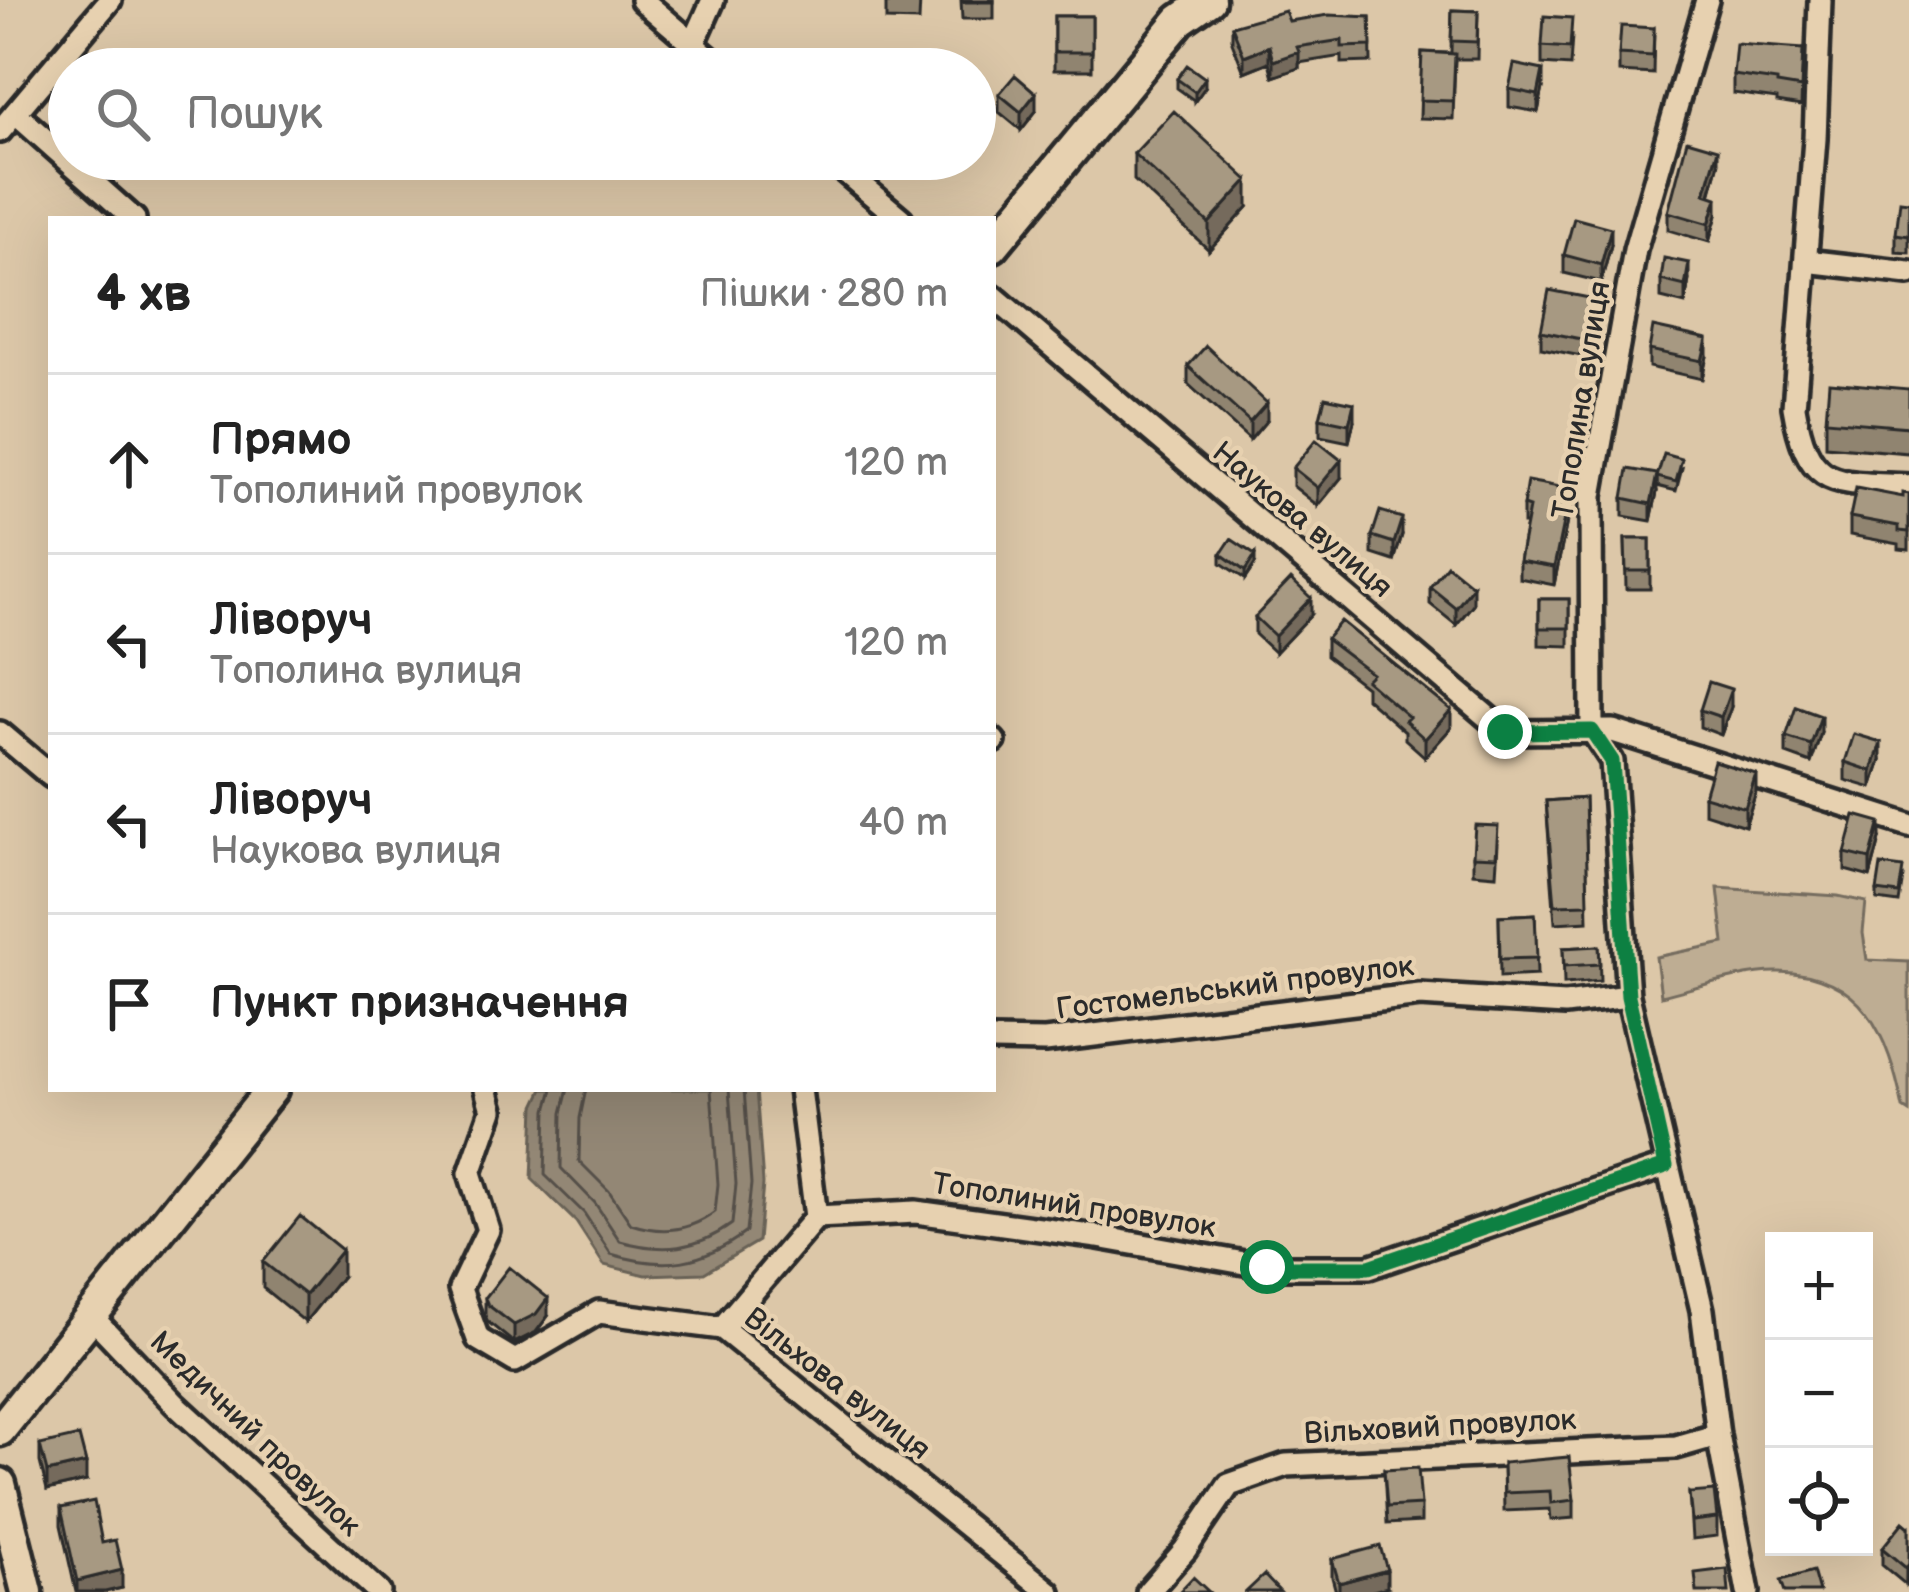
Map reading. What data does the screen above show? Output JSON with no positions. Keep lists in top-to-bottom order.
{
  "streets": {
    "street": [
      "Тополина вулиця",
      "Наукова вулиця",
      "Гостомельський провулок",
      "Тополиний провулок",
      "Вільхова вулиця",
      "Вільховий провулок",
      "Медичний провулок"
    ]
  },
  "crossings": [
    ["Тополина вулиця", "Наукова вулиця"],
    ["Тополина вулиця", "Гостомельський провулок"],
    ["Тополина вулиця", "Тополиний провулок"],
    ["Тополина вулиця", "Вільховий провулок"]
  ],
  "page": {
    "search": "Пошук",
    "heading": ["4 хв", "Пішки · 280 m"],
    "list": [
      ["Прямо", "Тополиний провулок", "120 m"],
      ["Ліворуч", "Тополина вулиця", "120 m"],
      ["Ліворуч", "Наукова вулиця", "40 m"],
      "Пункт призначення"
    ],
    "map_buttons": ["+", "−"]
  }
}
